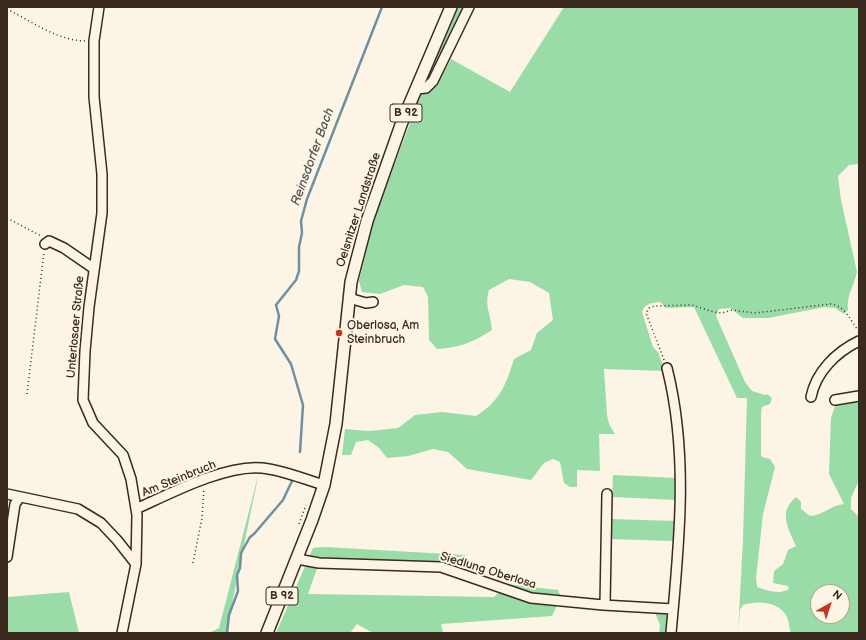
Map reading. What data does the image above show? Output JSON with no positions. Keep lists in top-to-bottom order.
{
  "streets": {
    "main road": ["B 92", "Oelsnitzer Landstraße"],
    "street": ["Unterlosaer Straße", "Am Steinbruch", "Siedlung Oberlosa"]
  },
  "crossings": [
    ["B 92", "Oelsnitzer Landstraße"],
    ["B 92", "Am Steinbruch"],
    ["B 92", "Siedlung Oberlosa"],
    ["Oelsnitzer Landstraße", "Am Steinbruch"],
    ["Unterlosaer Straße", "Am Steinbruch"]
  ],
  "water": ["Reinsdorfer Bach"],
  "places": ["Oberlosa, Am Steinbruch"],
  "north": "top right"
}
